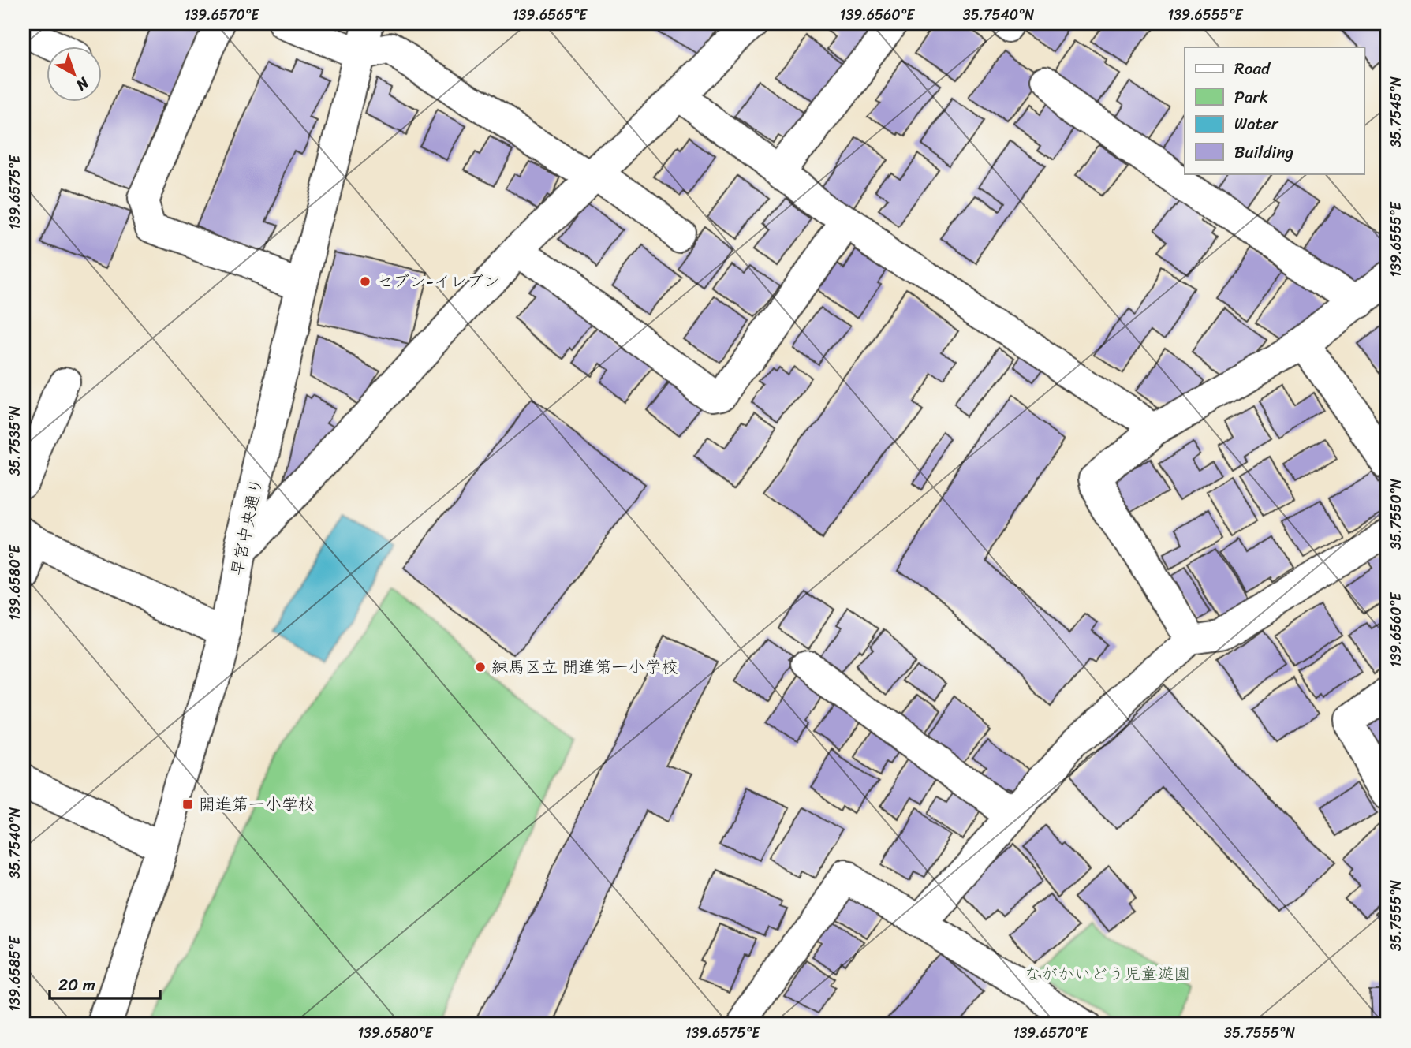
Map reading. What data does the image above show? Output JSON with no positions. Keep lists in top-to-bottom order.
{
  "streets": {
    "street": ["早宮中央通り"]
  },
  "parks": ["ながかいどう児童遊園"],
  "places": {
    "other": ["セブン-イレブン", "練馬区立 開進第一小学校"],
    "transit": ["開進第一小学校"]
  },
  "legend": [
    "Road",
    "Park",
    "Water",
    "Building"
  ],
  "scale_bar": "20 m",
  "north": "bottom right",
  "coordinates": [
    "139.6570°E",
    "139.6565°E",
    "139.6560°E",
    "35.7540°N",
    "139.6555°E",
    "35.7545°N",
    "139.6575°E",
    "35.7535°N",
    "35.7550°N",
    "139.6580°E",
    "35.7555°N",
    "139.6585°E"
  ]
}
